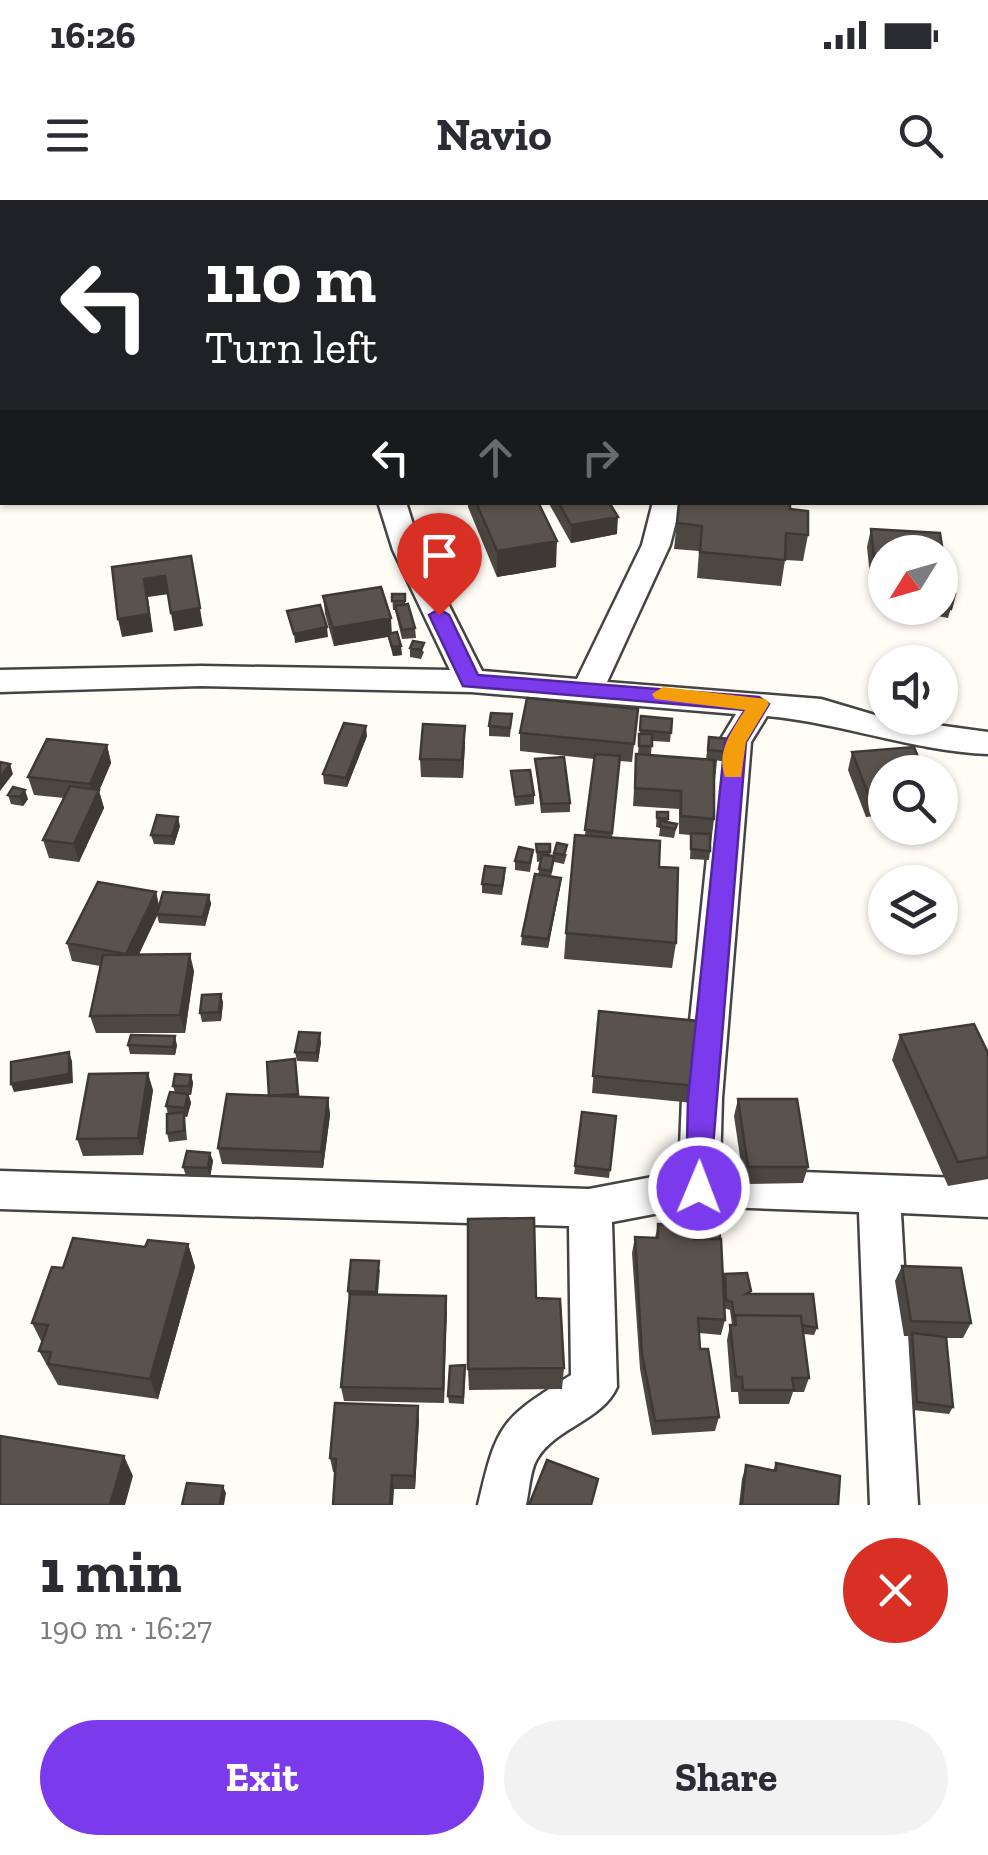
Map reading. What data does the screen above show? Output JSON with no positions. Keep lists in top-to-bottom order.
{
  "north": "bottom left",
  "page": {
    "status": "16:26",
    "header": "Navio",
    "turn": ["110 m", "Turn left"],
    "heading": ["1 min", "190 m · 16:27"],
    "buttons": ["Exit", "Share"]
  }
}
